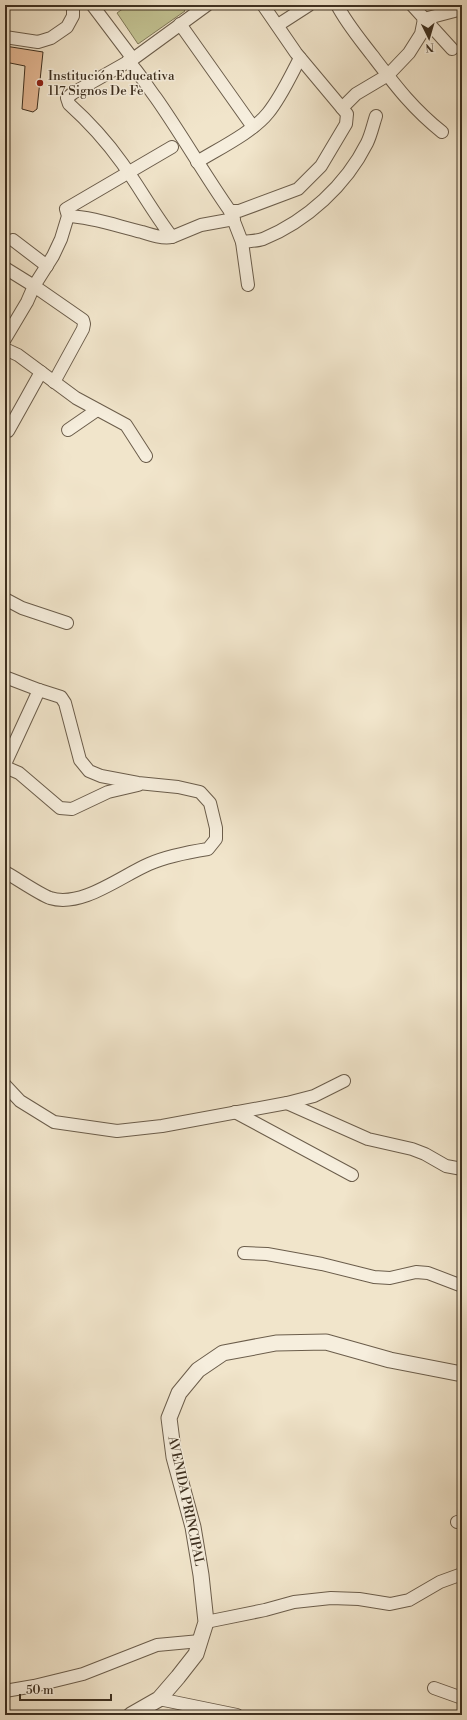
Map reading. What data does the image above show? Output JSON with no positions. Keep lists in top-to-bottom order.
{
  "streets": {
    "street": ["AVENIDA PRINCIPAL"]
  },
  "places": ["Institución Educativa 117 Signos De Fe"],
  "scale_bar": "50 m",
  "north": "bottom"
}
